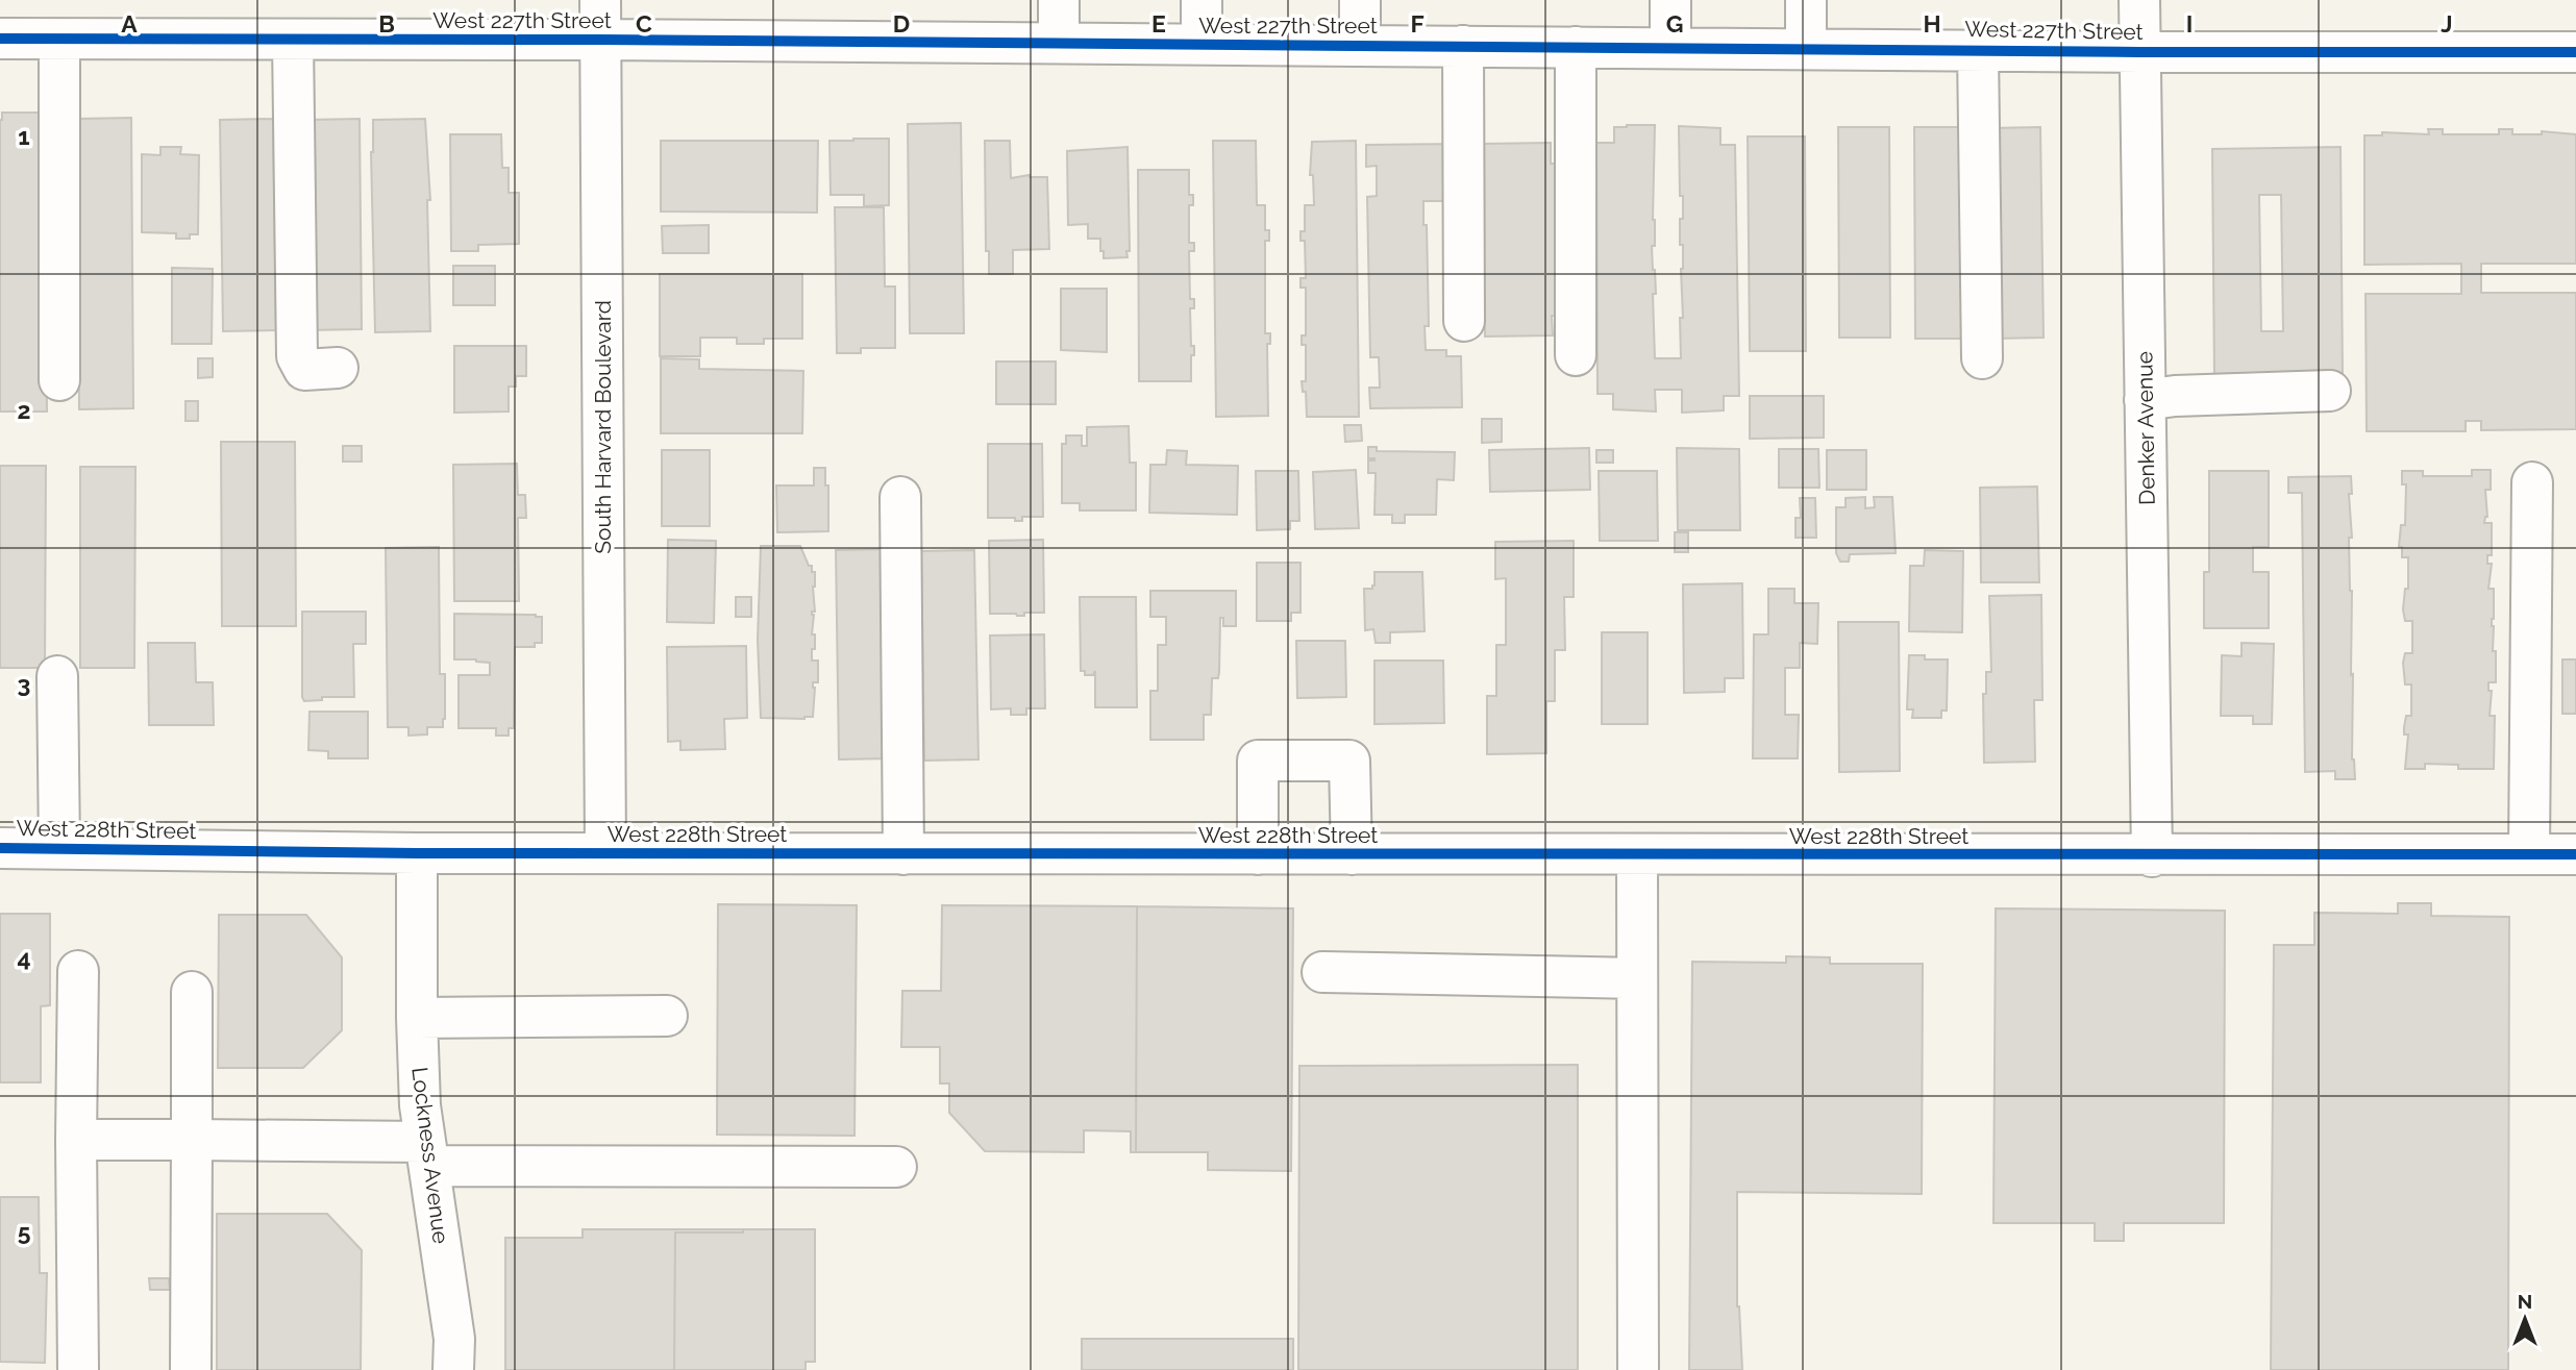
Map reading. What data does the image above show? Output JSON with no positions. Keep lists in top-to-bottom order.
{
  "streets": {
    "street": [
      "West 227th Street",
      "South Harvard Boulevard",
      "Denker Avenue",
      "West 228th Street",
      "Lockness Avenue"
    ]
  },
  "crossings": [
    ["West 227th Street", "South Harvard Boulevard"],
    ["West 227th Street", "Denker Avenue"],
    ["South Harvard Boulevard", "West 228th Street"],
    ["Denker Avenue", "West 228th Street"],
    ["West 228th Street", "Lockness Avenue"]
  ],
  "north": "top",
  "grid": {
    "columns": [
      "A",
      "B",
      "C",
      "D",
      "E",
      "F",
      "G",
      "H",
      "I",
      "J"
    ],
    "rows": [
      "1",
      "2",
      "3",
      "4",
      "5"
    ]
  }
}
